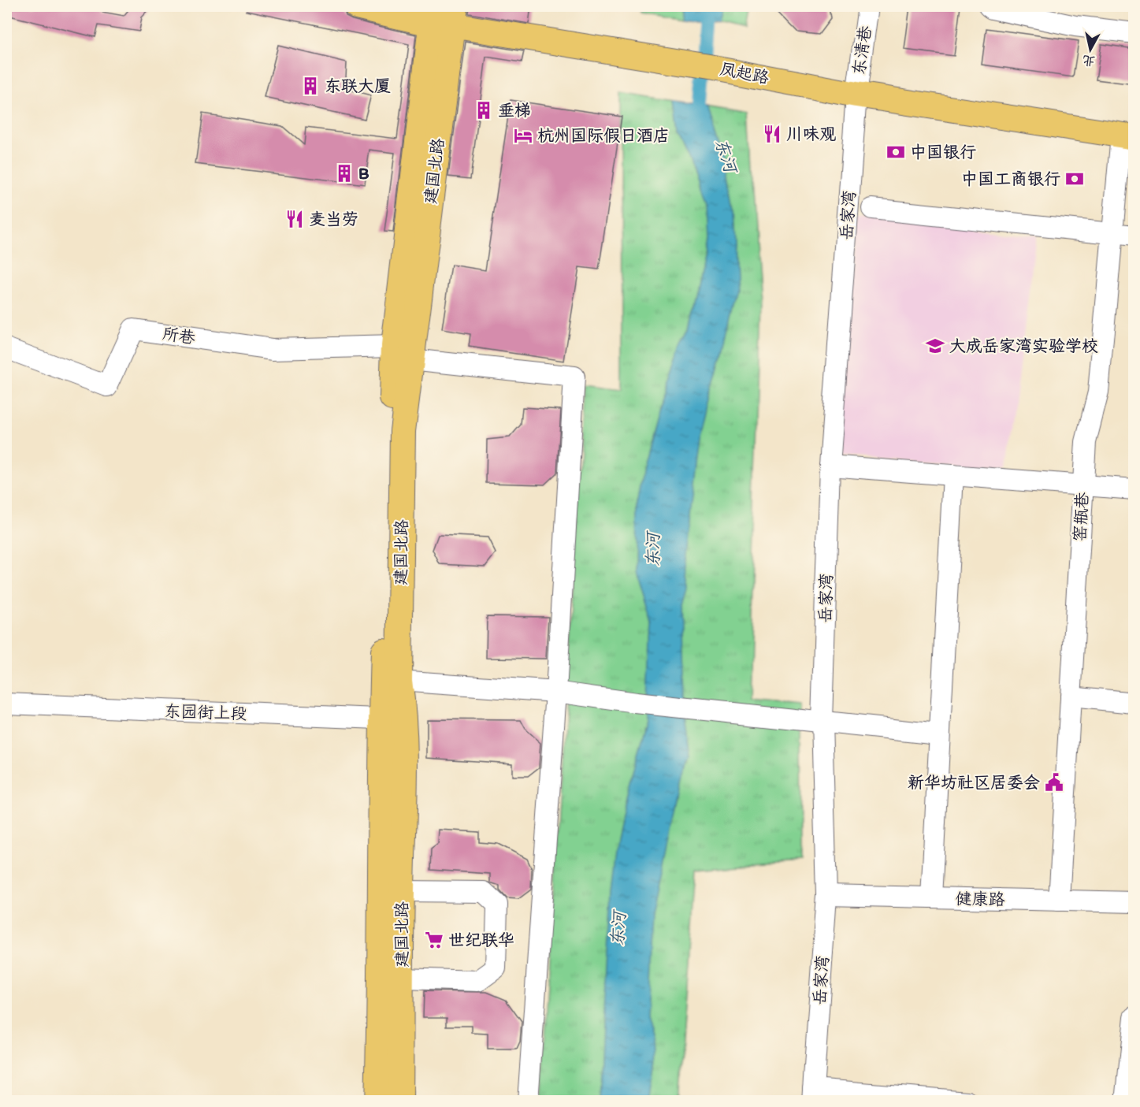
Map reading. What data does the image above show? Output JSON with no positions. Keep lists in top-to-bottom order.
{
  "streets": {
    "main road": ["凤起路", "建国北路"],
    "street": [
      "东清巷",
      "岳家湾",
      "所巷",
      "窑瓶巷",
      "东园街上段",
      "健康路"
    ]
  },
  "crossings": [
    ["东清巷", "凤起路"],
    ["东清巷", "岳家湾"],
    ["凤起路", "建国北路"],
    ["凤起路", "岳家湾"],
    ["凤起路", "窑瓶巷"],
    ["建国北路", "所巷"],
    ["建国北路", "东园街上段"],
    ["岳家湾", "健康路"],
    ["窑瓶巷", "健康路"]
  ],
  "water": ["东河"],
  "places": {
    "building": ["东联大厦", "垂梯", "B"],
    "restaurant": ["川味观", "麦当劳"],
    "hotel": ["杭州国际假日酒店"],
    "bank": ["中国银行", "中国工商银行"],
    "school or university": ["大成岳家湾实验学校"],
    "public building": ["新华坊社区居委会"],
    "supermarket": ["世纪联华"]
  },
  "north": "bottom"
}
